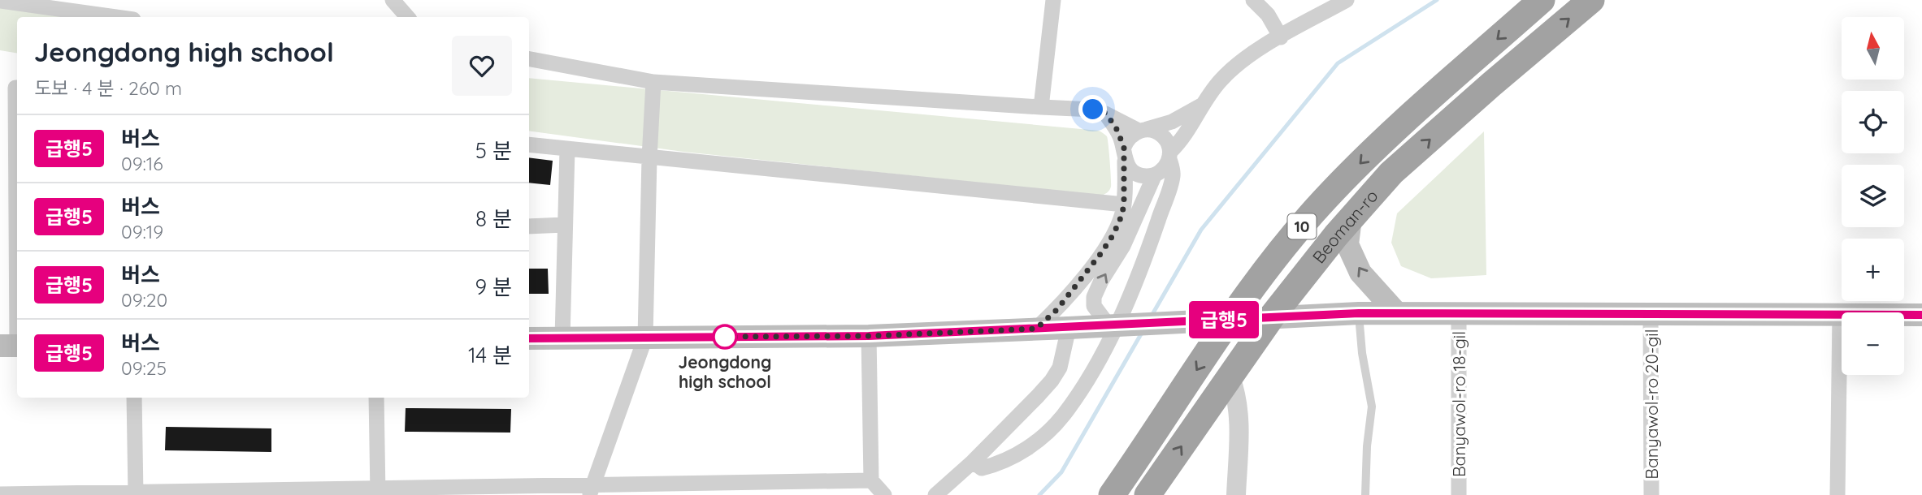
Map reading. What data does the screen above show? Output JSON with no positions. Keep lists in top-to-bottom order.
{
  "streets": {
    "highway": ["10", "Beoman-ro"],
    "street": ["Banyawol-ro 18-gil", "Banyawol-ro 20-gil"]
  },
  "places": ["Jeongdong high school"],
  "lines": ["bus line 급행5"],
  "north": "top",
  "page": {
    "on_map": "급행5",
    "map_buttons": ["+", "−"],
    "heading": ["Jeongdong high school", "도보 · 4 분 · 260 m"],
    "list": [
      {
        "mark": "급행5",
        "name": "버스",
        "note": "09:16",
        "value": "5 분"
      },
      {
        "mark": "급행5",
        "name": "버스",
        "note": "09:19",
        "value": "8 분"
      },
      {
        "mark": "급행5",
        "name": "버스",
        "note": "09:20",
        "value": "9 분"
      },
      {
        "mark": "급행5",
        "name": "버스",
        "note": "09:25",
        "value": "14 분"
      }
    ]
  }
}
